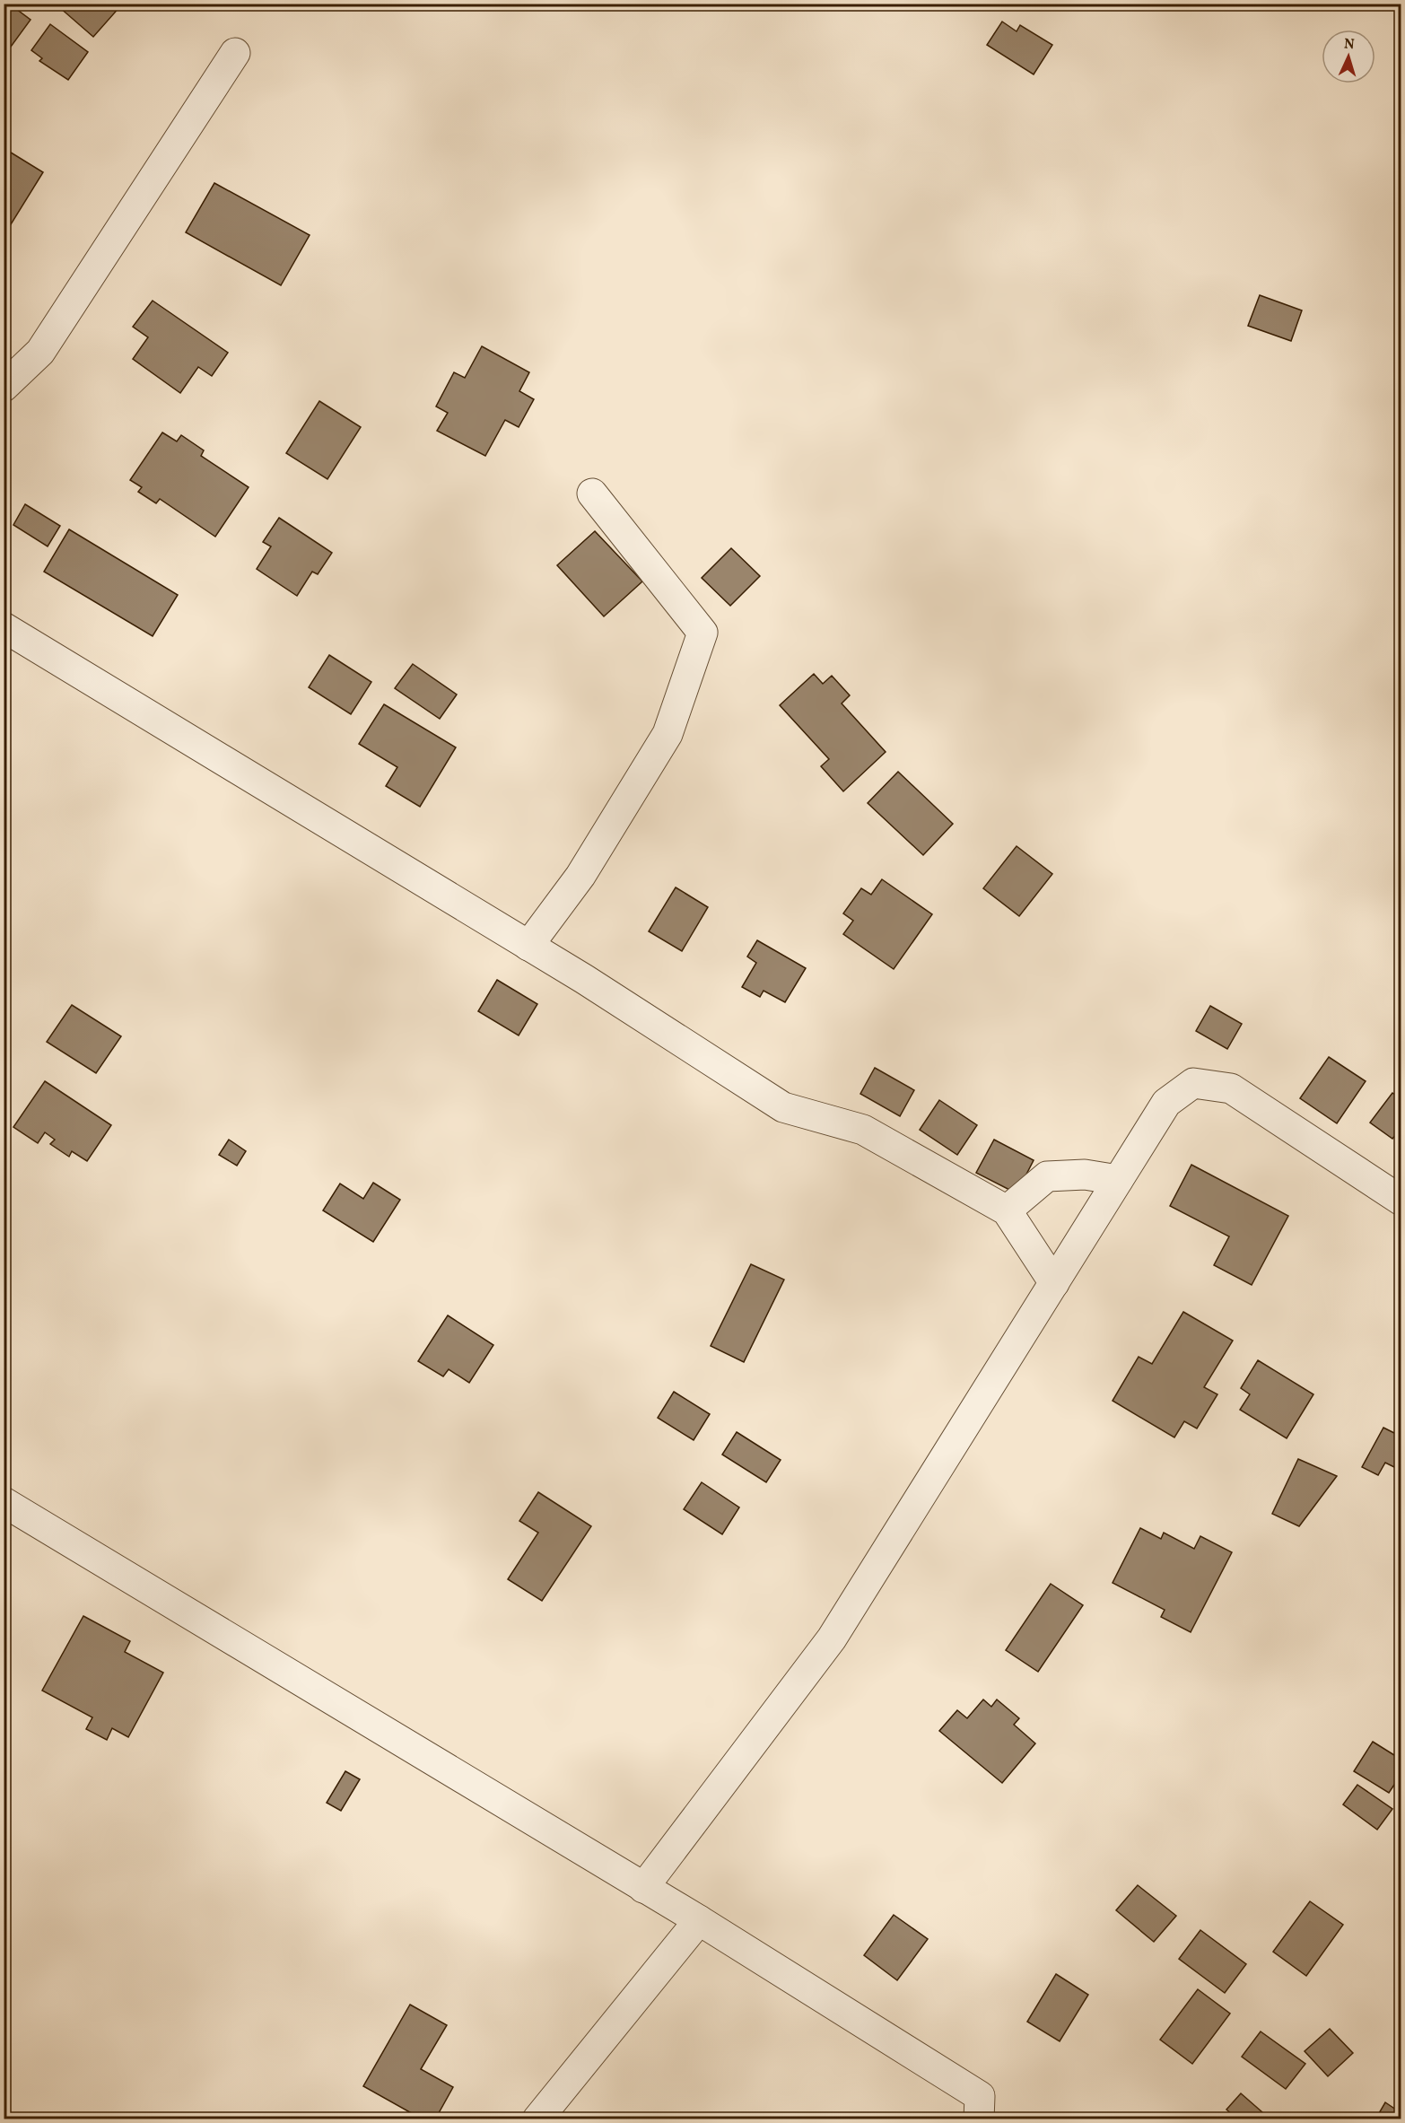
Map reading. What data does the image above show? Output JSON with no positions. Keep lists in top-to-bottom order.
{
  "north": "top"
}
